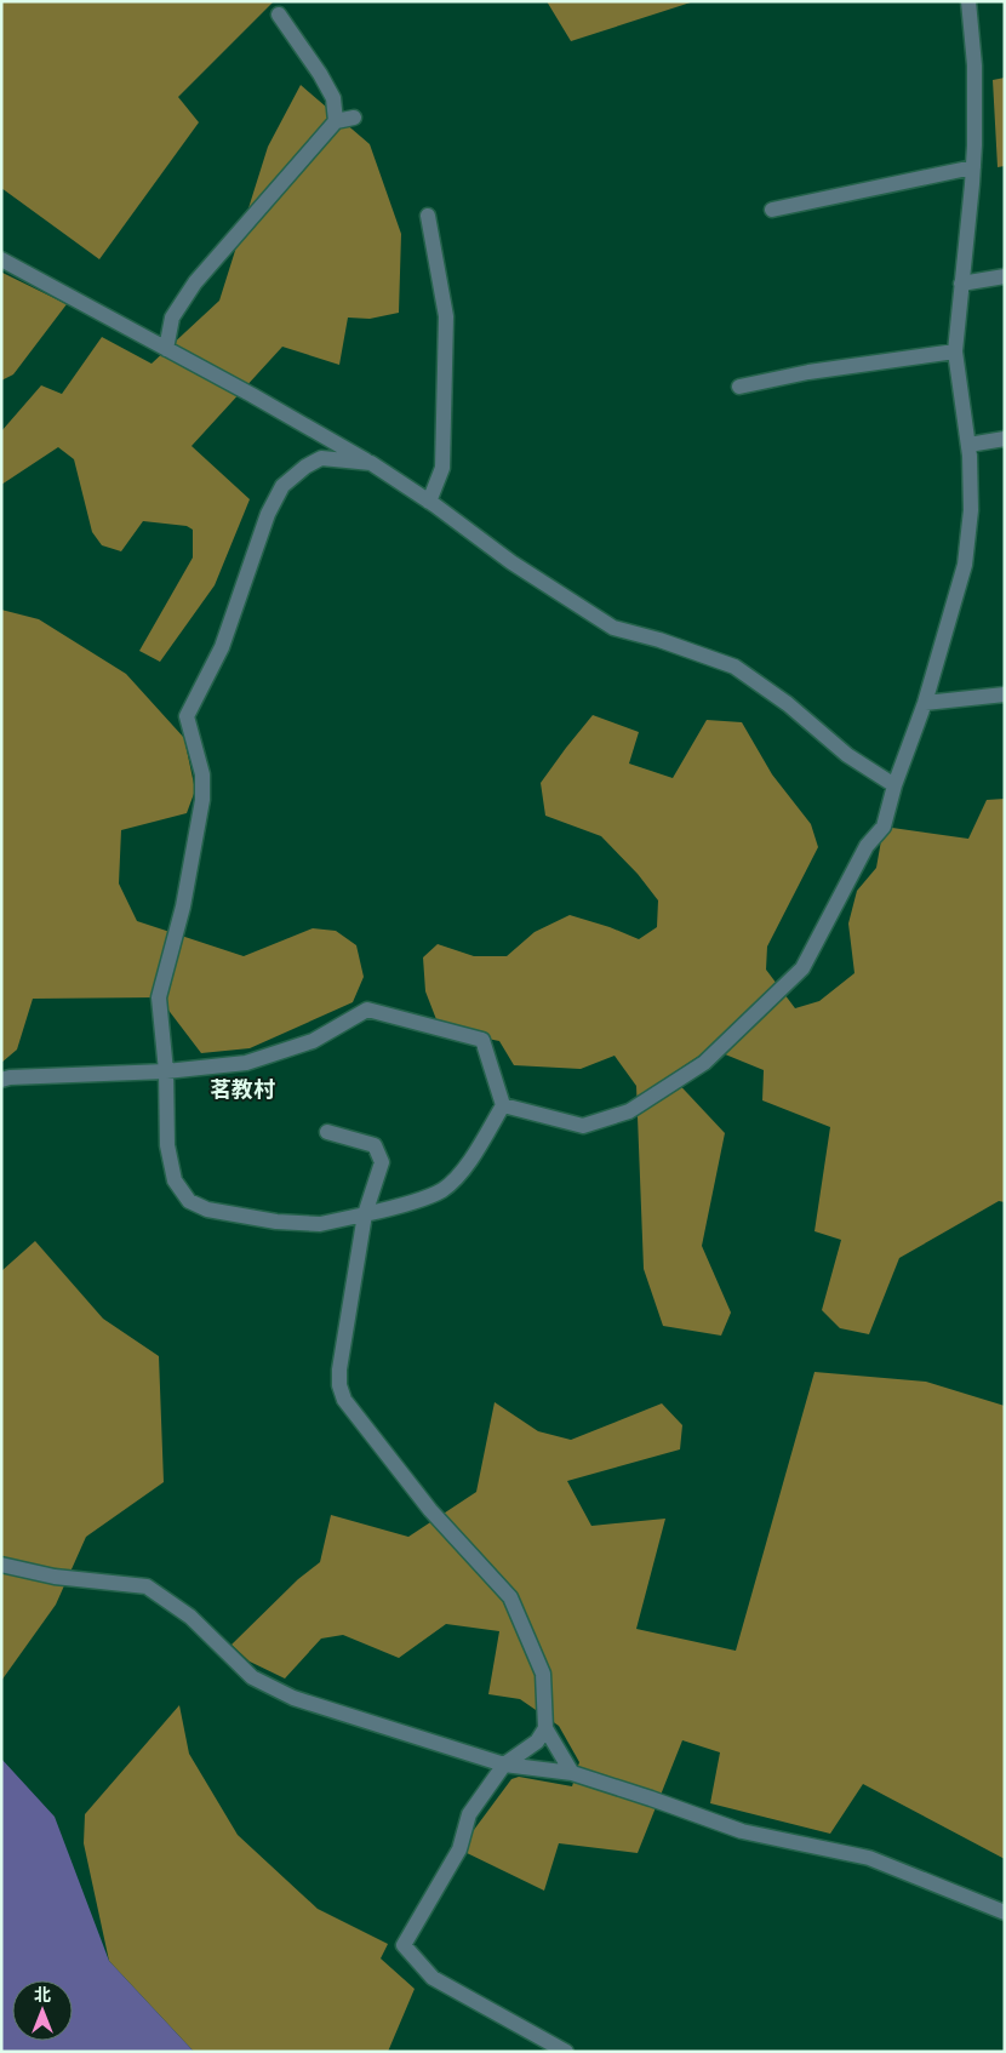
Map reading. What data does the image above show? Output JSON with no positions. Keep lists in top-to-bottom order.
{
  "districts": ["茗教村"],
  "north": "top"
}
